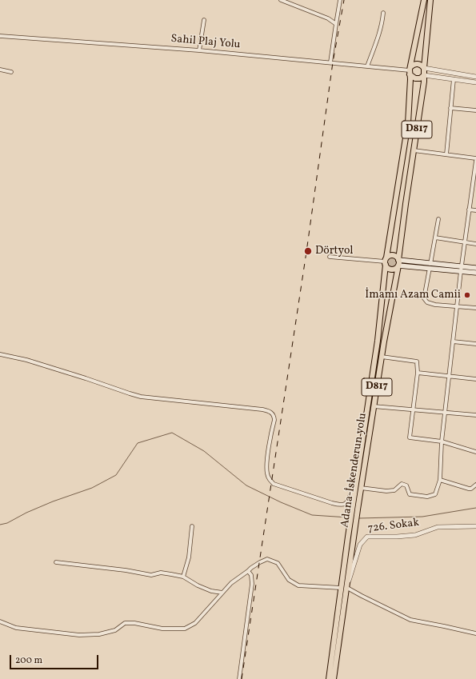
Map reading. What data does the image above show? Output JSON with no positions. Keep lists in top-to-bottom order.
{
  "streets": {
    "highway": ["D817", "Adana-İskenderun yolu"],
    "street": ["Sahil Plaj Yolu", "726. Sokak"]
  },
  "crossings": [
    ["Sahil Plaj Yolu", "D817"],
    ["D817", "Adana-İskenderun yolu"],
    ["Adana-İskenderun yolu", "726. Sokak"]
  ],
  "places": ["Dörtyol", "İmamı Azam Camii"],
  "scale_bar": "200 m"
}
